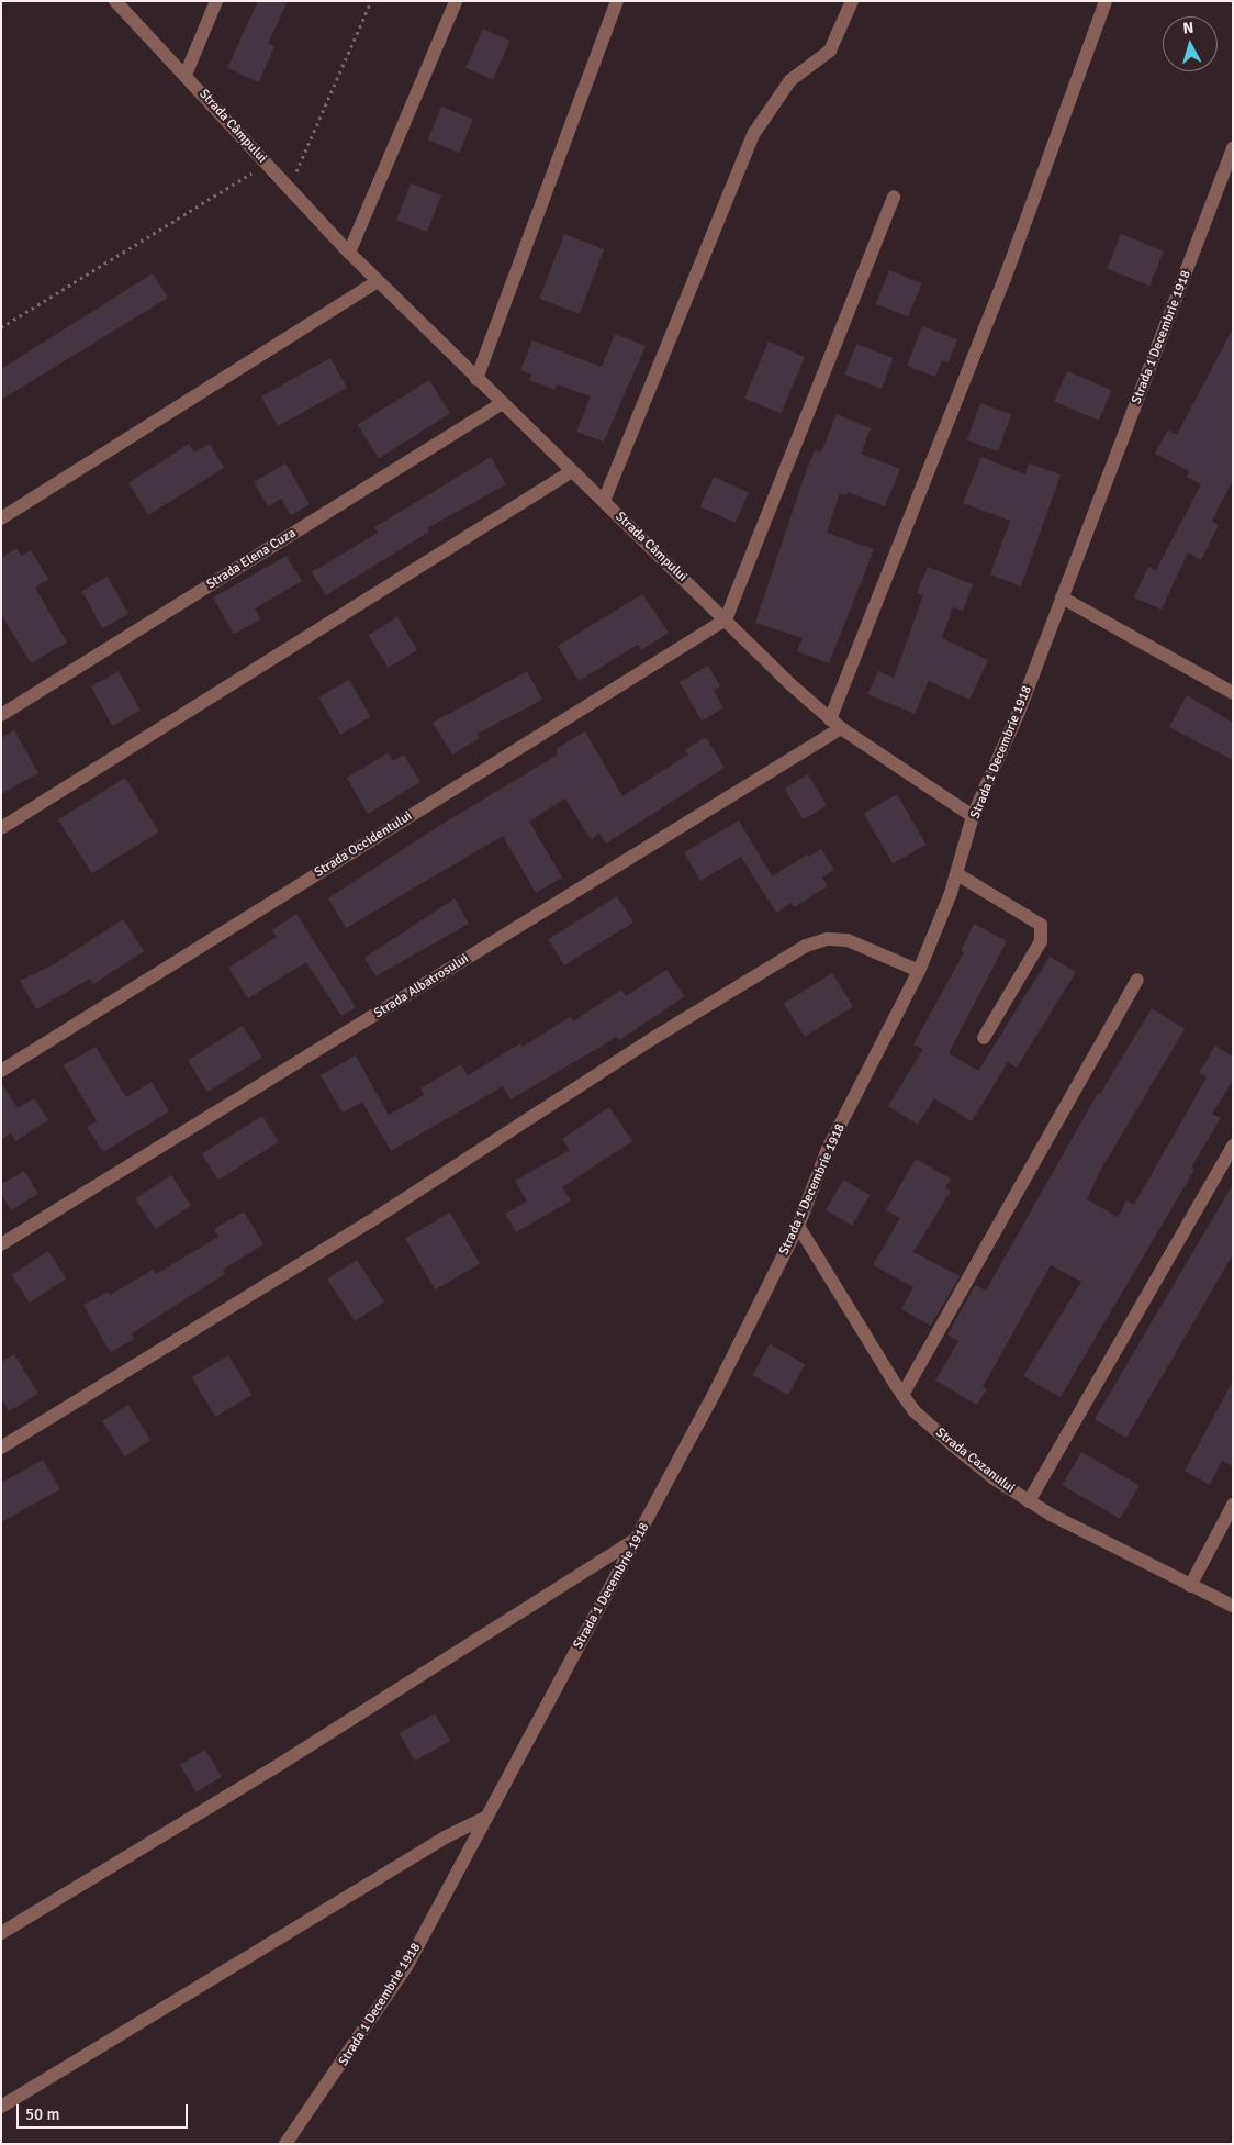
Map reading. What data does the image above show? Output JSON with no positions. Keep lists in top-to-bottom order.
{
  "streets": {
    "street": [
      "Strada Câmpului",
      "Strada 1 Decembrie 1918",
      "Strada Elena Cuza",
      "Strada Occidentului",
      "Strada Albatrosului",
      "Strada Cazanului"
    ]
  },
  "crossings": [
    ["Strada Câmpului", "Strada 1 Decembrie 1918"],
    ["Strada Câmpului", "Strada Elena Cuza"],
    ["Strada Câmpului", "Strada Occidentului"],
    ["Strada Câmpului", "Strada Albatrosului"],
    ["Strada 1 Decembrie 1918", "Strada Cazanului"]
  ],
  "scale_bar": "50 m",
  "north": "top"
}
